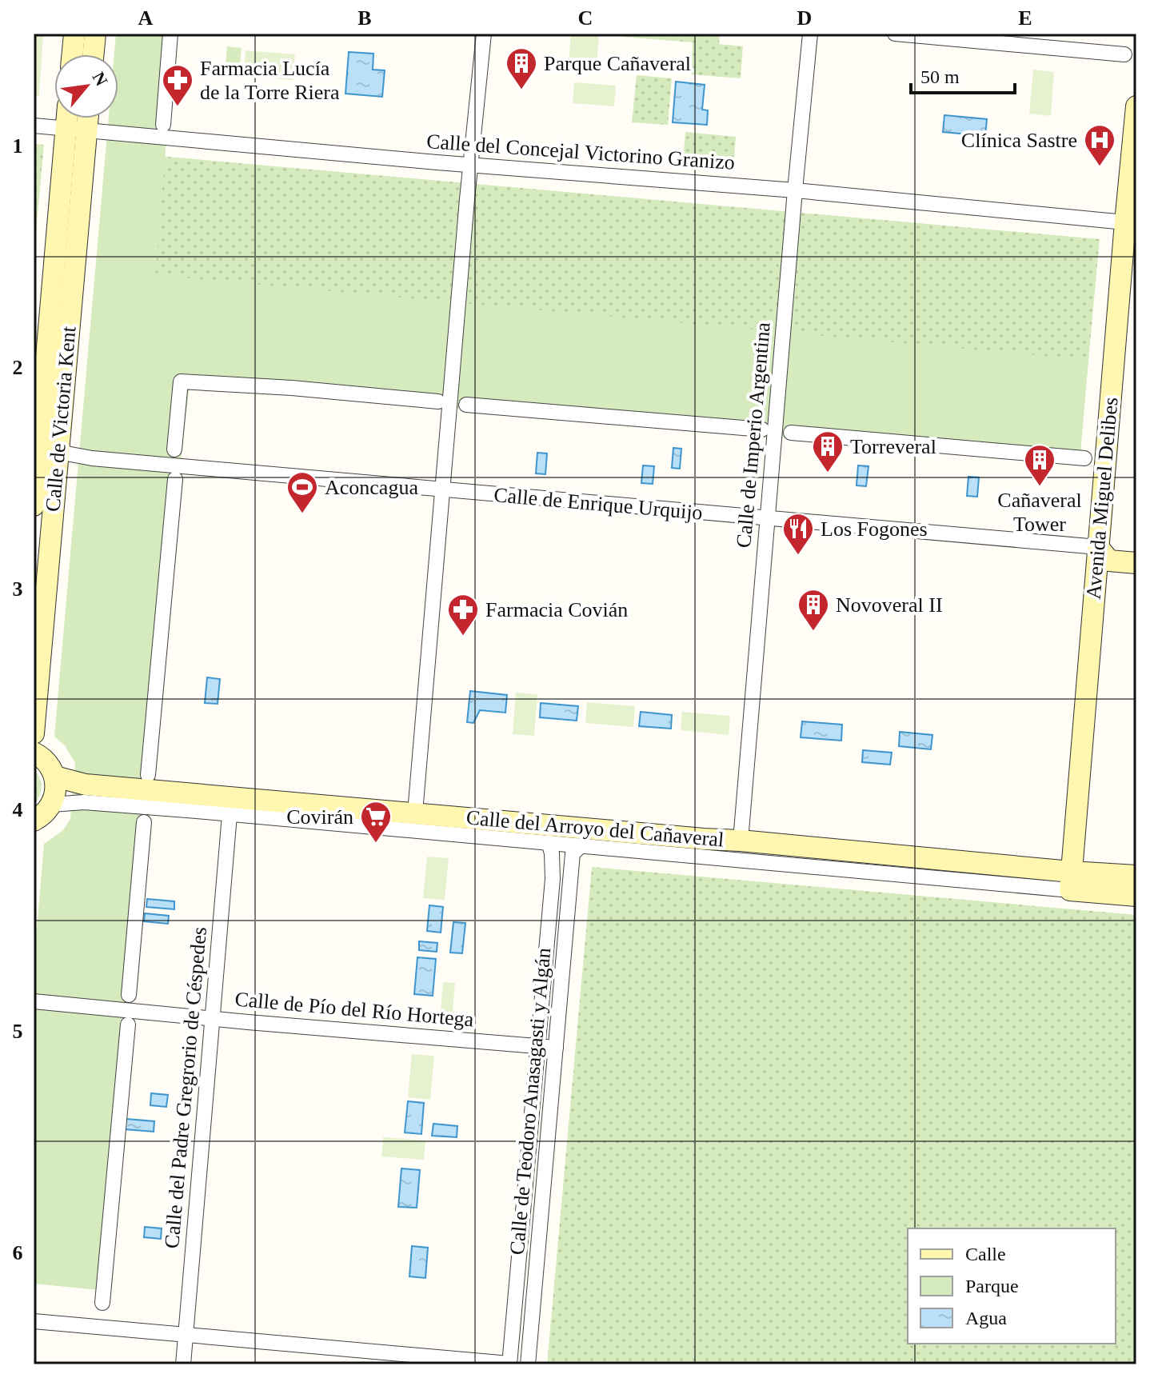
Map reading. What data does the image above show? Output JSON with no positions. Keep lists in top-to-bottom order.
{
  "streets": {
    "main road": [
      "Calle de Victoria Kent",
      "Avenida Miguel Delibes",
      "Calle de Enrique Urquijo",
      "Calle del Arroyo del Cañaveral"
    ],
    "street": [
      "Calle del Concejal Victorino Granizo",
      "Calle de Imperio Argentina",
      "Calle de Pío del Río Hortega",
      "Calle del Padre Gregrorio de Céspedes",
      "Calle de Teodoro Anasagasti y Algán"
    ]
  },
  "crossings": [
    ["Calle del Concejal Victorino Granizo", "Calle de Victoria Kent"],
    ["Calle del Concejal Victorino Granizo", "Calle de Imperio Argentina"],
    ["Calle del Concejal Victorino Granizo", "Avenida Miguel Delibes"],
    ["Calle de Victoria Kent", "Calle de Enrique Urquijo"],
    ["Calle de Imperio Argentina", "Calle de Enrique Urquijo"],
    ["Calle de Imperio Argentina", "Calle del Arroyo del Cañaveral"],
    ["Avenida Miguel Delibes", "Calle de Enrique Urquijo"],
    ["Avenida Miguel Delibes", "Calle del Arroyo del Cañaveral"],
    ["Calle del Arroyo del Cañaveral", "Calle del Padre Gregrorio de Céspedes"],
    ["Calle del Arroyo del Cañaveral", "Calle de Teodoro Anasagasti y Algán"],
    ["Calle de Pío del Río Hortega", "Calle del Padre Gregrorio de Céspedes"],
    ["Calle de Pío del Río Hortega", "Calle de Teodoro Anasagasti y Algán"]
  ],
  "places": {
    "building": [
      "Parque Cañaveral",
      "Torreveral",
      "Cañaveral Tower",
      "Novoveral II"
    ],
    "pharmacy": ["Farmacia Lucía de la Torre Riera", "Farmacia Covián"],
    "hospital": ["Clínica Sastre"],
    "sports": ["Aconcagua"],
    "restaurant": ["Los Fogones"],
    "supermarket": ["Covirán"]
  },
  "legend": ["Calle", "Parque", "Agua"],
  "scale_bar": "50 m",
  "north": "top right",
  "grid": {
    "columns": [
      "A",
      "B",
      "C",
      "D",
      "E"
    ],
    "rows": [
      "1",
      "2",
      "3",
      "4",
      "5",
      "6"
    ]
  }
}
